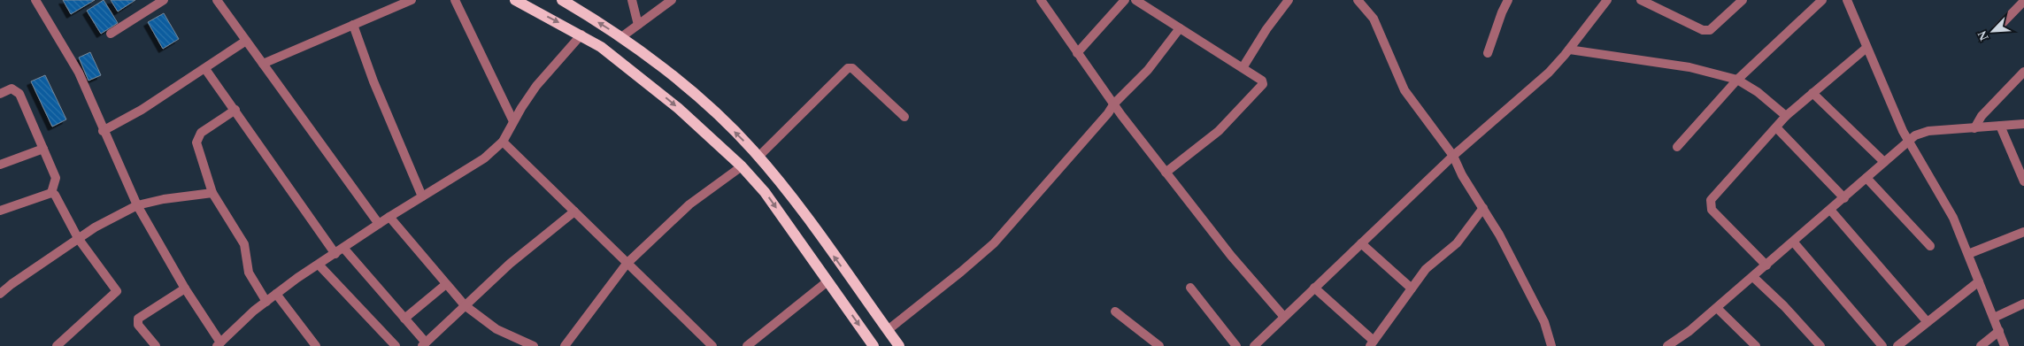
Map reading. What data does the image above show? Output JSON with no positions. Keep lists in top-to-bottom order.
{
  "north": "bottom left"
}
